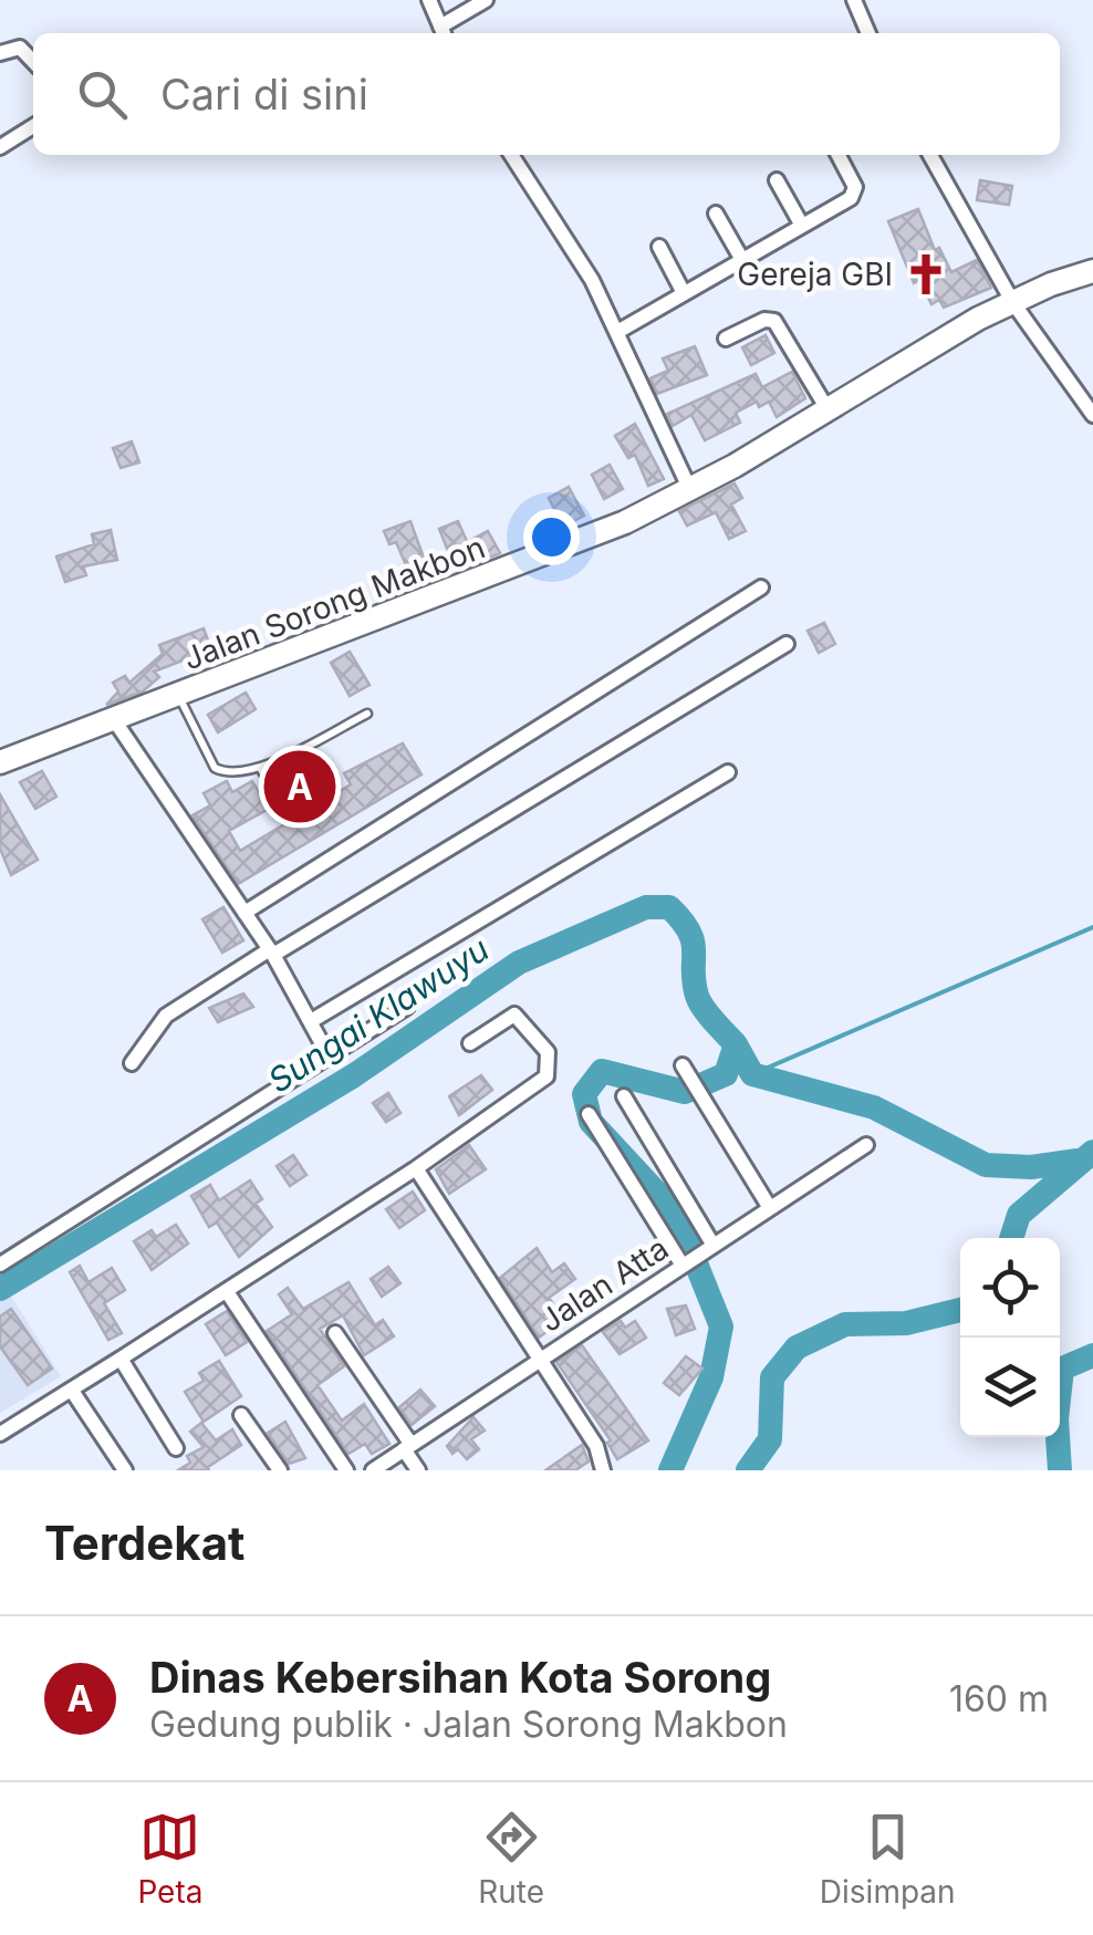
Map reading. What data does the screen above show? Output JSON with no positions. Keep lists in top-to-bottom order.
{
  "streets": {
    "highway": ["Jalan Sorong Makbon"],
    "street": ["Jalan Atta"]
  },
  "water": ["Sungai Klawuyu"],
  "places": {
    "church": ["Gereja GBI"]
  },
  "page": {
    "search": "Cari di sini",
    "pins": "A",
    "heading": "Terdekat",
    "list": [
      {
        "mark": "A",
        "name": "Dinas Kebersihan Kota Sorong",
        "note": "Gedung publik · Jalan Sorong Makbon",
        "value": "160 m"
      }
    ],
    "nav": ["Peta", "Rute", "Disimpan"]
  }
}
